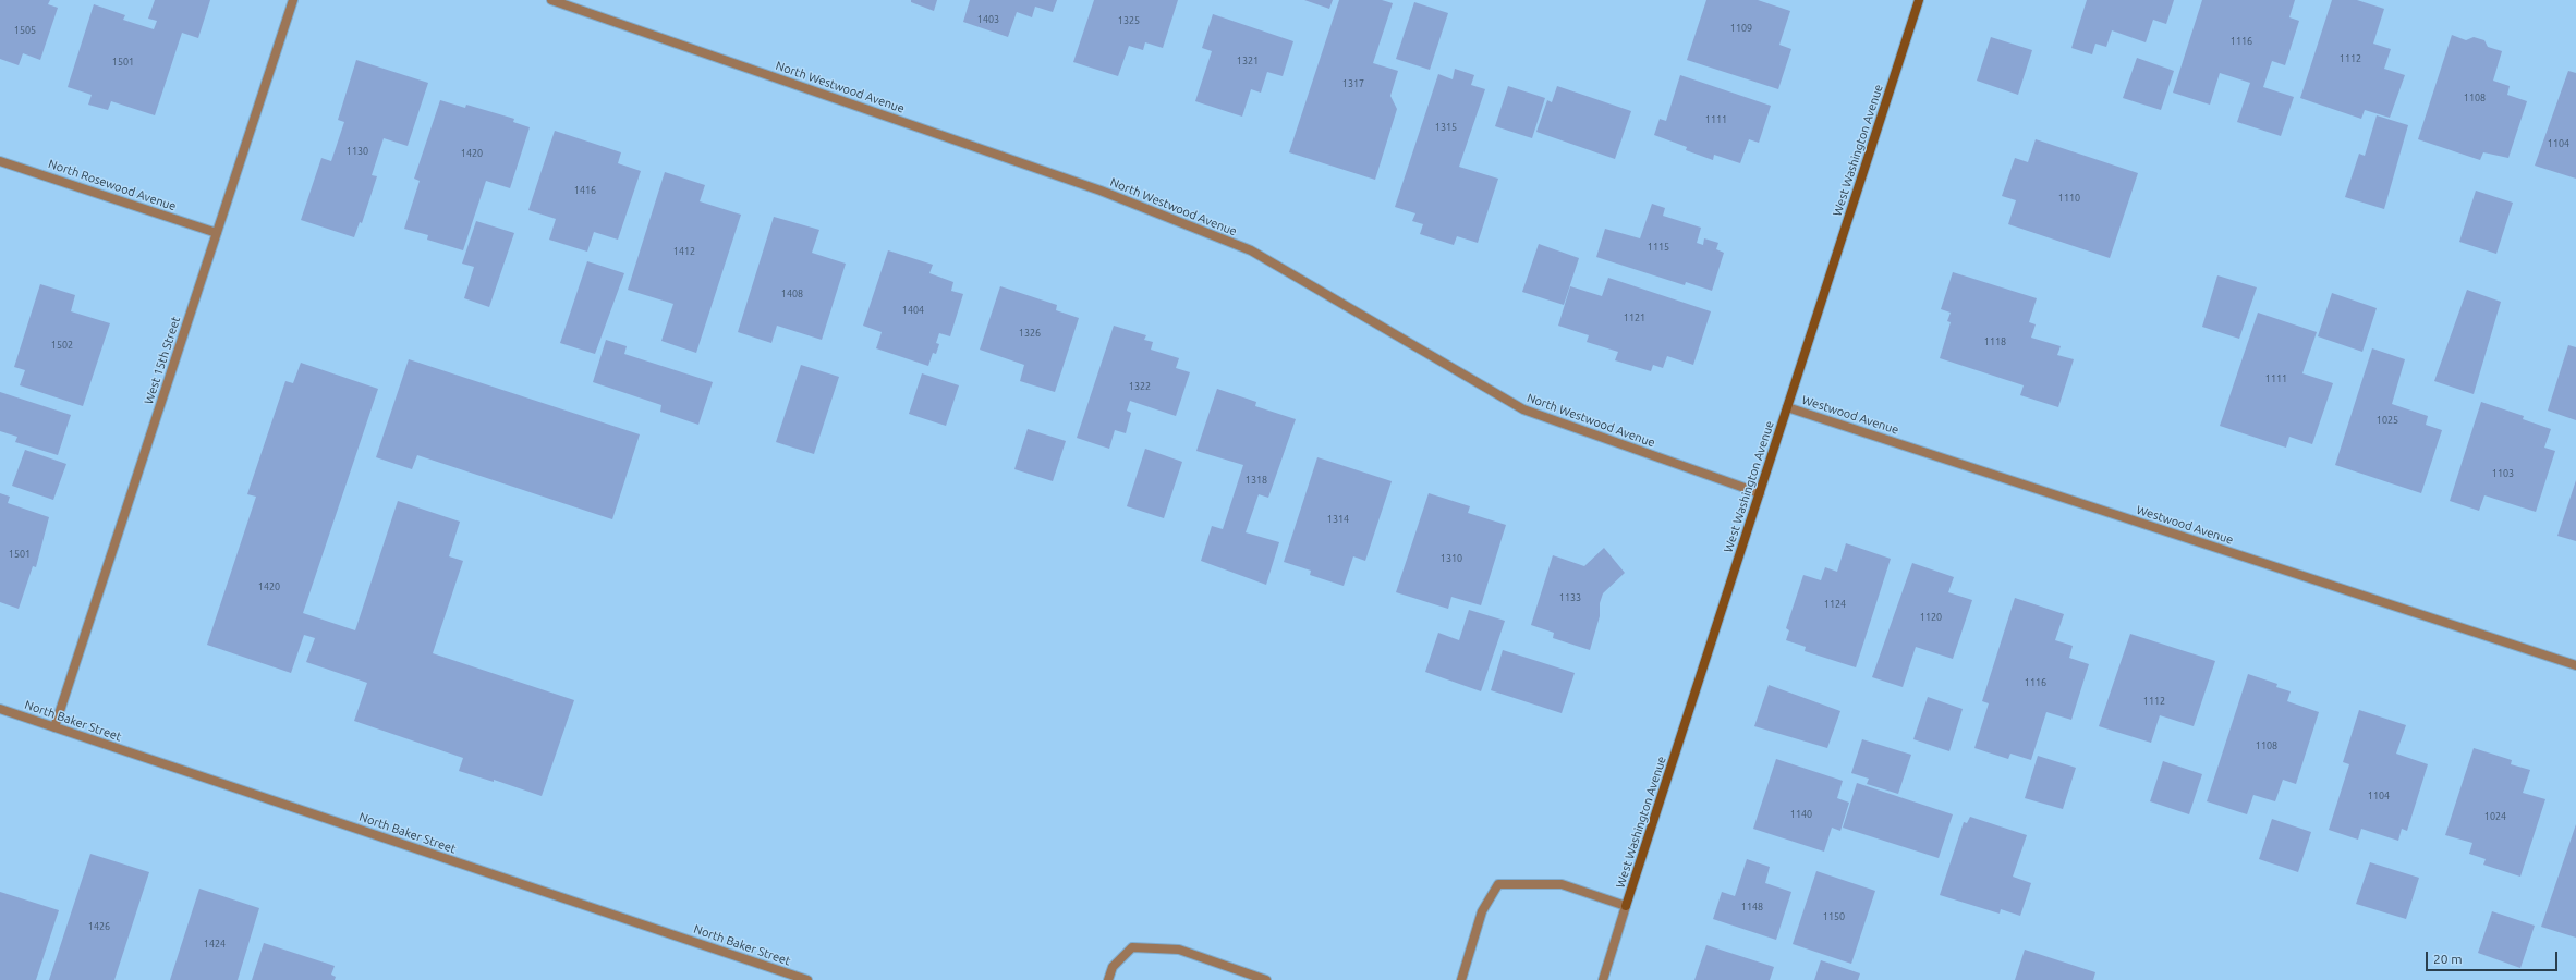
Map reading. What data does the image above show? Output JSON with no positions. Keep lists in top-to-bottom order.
{
  "streets": {
    "street": [
      "North Westwood Avenue",
      "West Washington Avenue",
      "North Rosewood Avenue",
      "West 15th Street",
      "Westwood Avenue",
      "North Baker Street"
    ]
  },
  "crossings": [
    ["North Westwood Avenue", "West Washington Avenue"],
    ["West Washington Avenue", "Westwood Avenue"],
    ["North Rosewood Avenue", "West 15th Street"],
    ["West 15th Street", "North Baker Street"]
  ],
  "house_numbers": [
    "1403",
    "1325",
    "1109",
    "1505",
    "1116",
    "1112",
    "1321",
    "1501",
    "1317",
    "1108",
    "1111",
    "1315",
    "1104",
    "1130",
    "1420",
    "1416",
    "1110",
    "1115",
    "1412",
    "1408",
    "1404",
    "1121",
    "1326",
    "1118",
    "1502",
    "1111",
    "1322",
    "1025",
    "1103",
    "1318",
    "1314",
    "1501",
    "1310",
    "1420",
    "1133",
    "1124",
    "1120",
    "1116",
    "1112",
    "1108",
    "1104",
    "1140",
    "1024",
    "1148",
    "1150",
    "1426",
    "1424"
  ],
  "scale_bar": "20 m"
}
